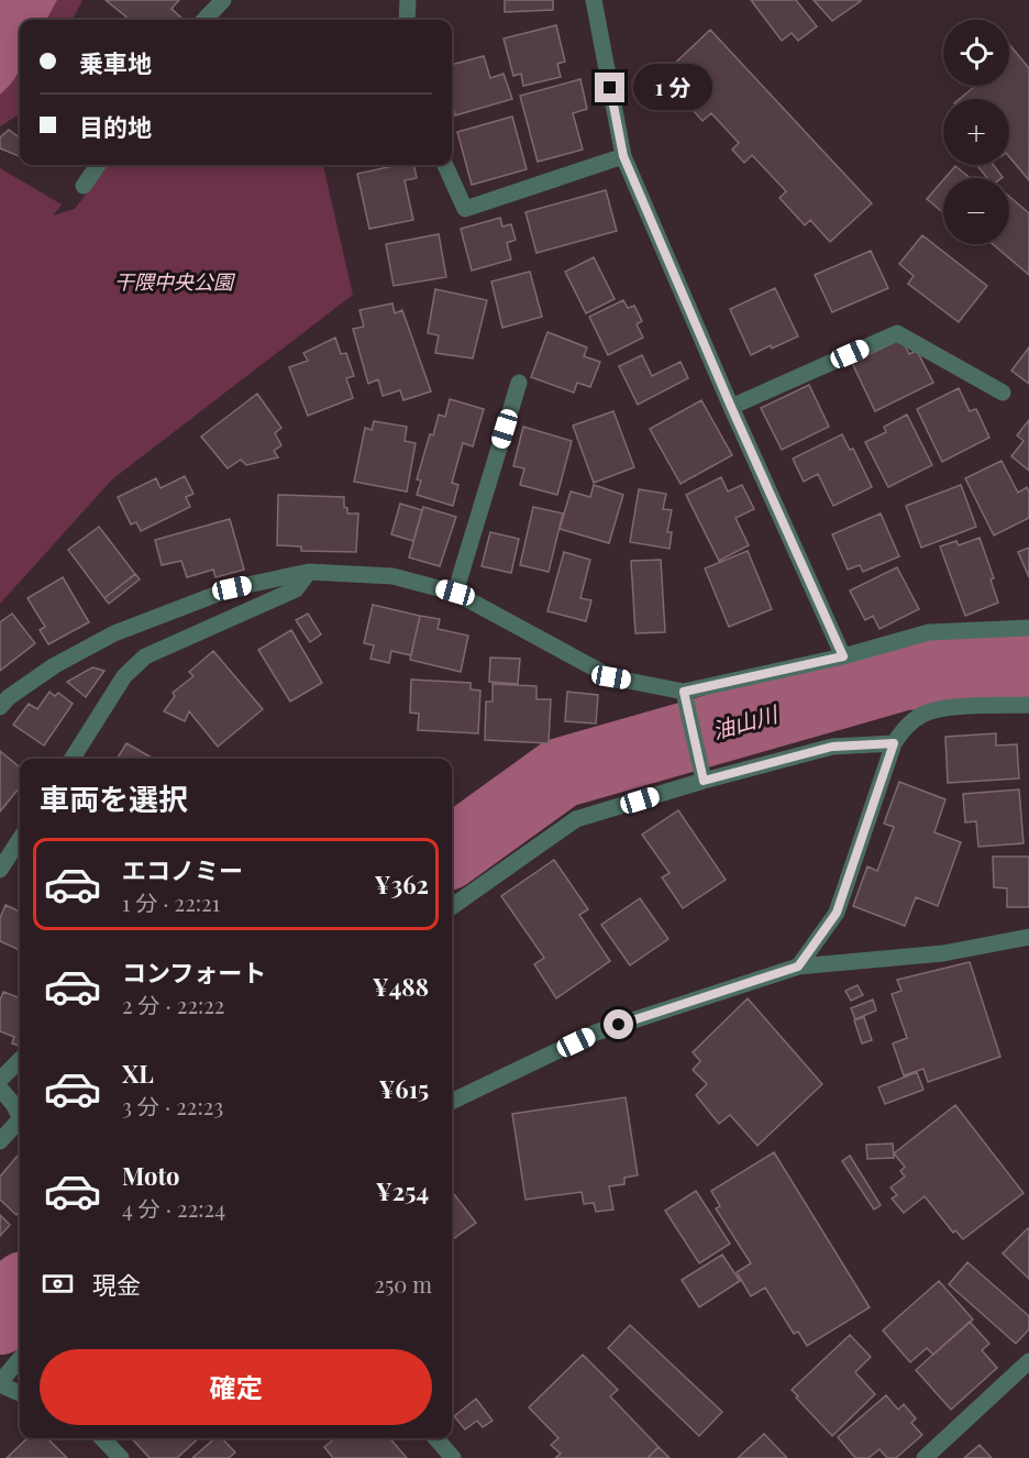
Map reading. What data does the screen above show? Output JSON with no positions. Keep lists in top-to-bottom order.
{
  "water": ["油山川"],
  "parks": ["干隈中央公園"],
  "page": {
    "map_buttons": ["+", "−"],
    "banner": ["乗車地", "目的地"],
    "bubble": "1 分",
    "heading": "車両を選択",
    "list": [
      {
        "name": "エコノミー",
        "note": "1 分 · 22:21",
        "value": "¥362"
      },
      {
        "name": "コンフォート",
        "note": "2 分 · 22:22",
        "value": "¥488"
      },
      {
        "name": "XL",
        "note": "3 分 · 22:23",
        "value": "¥615"
      },
      {
        "name": "Moto",
        "note": "4 分 · 22:24",
        "value": "¥254"
      }
    ],
    "pay": ["現金", "250 m"],
    "buttons": "確定"
  }
}
